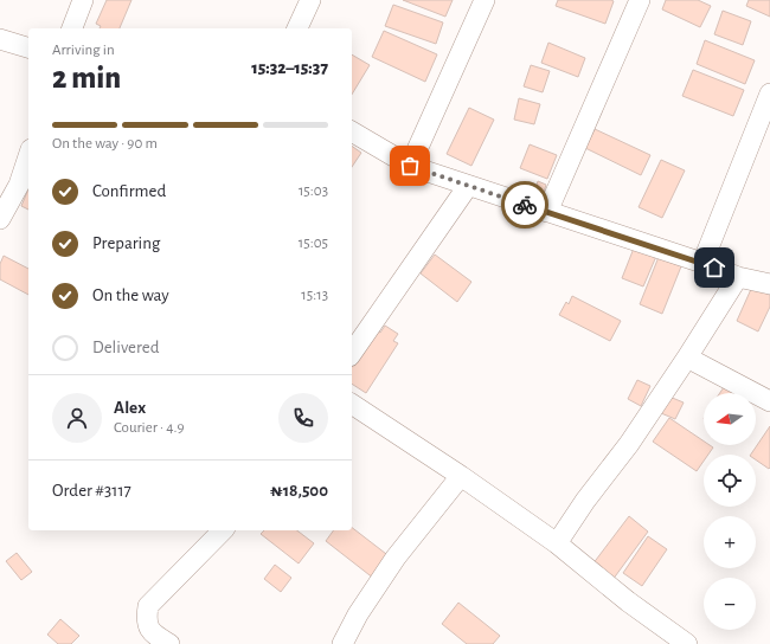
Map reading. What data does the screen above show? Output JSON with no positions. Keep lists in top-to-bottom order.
{
  "north": "left",
  "page": {
    "heading": ["2 min", "Arriving in", "15:32–15:37"],
    "panel": [
      "Alex",
      "Courier · 4.9",
      "Order #3117",
      "₦18,500"
    ],
    "bar": "On the way · 90 m",
    "list": [
      ["Confirmed", "15:03"],
      ["Preparing", "15:05"],
      ["On the way", "15:13"],
      "Delivered"
    ],
    "map_buttons": ["+", "−"]
  }
}
